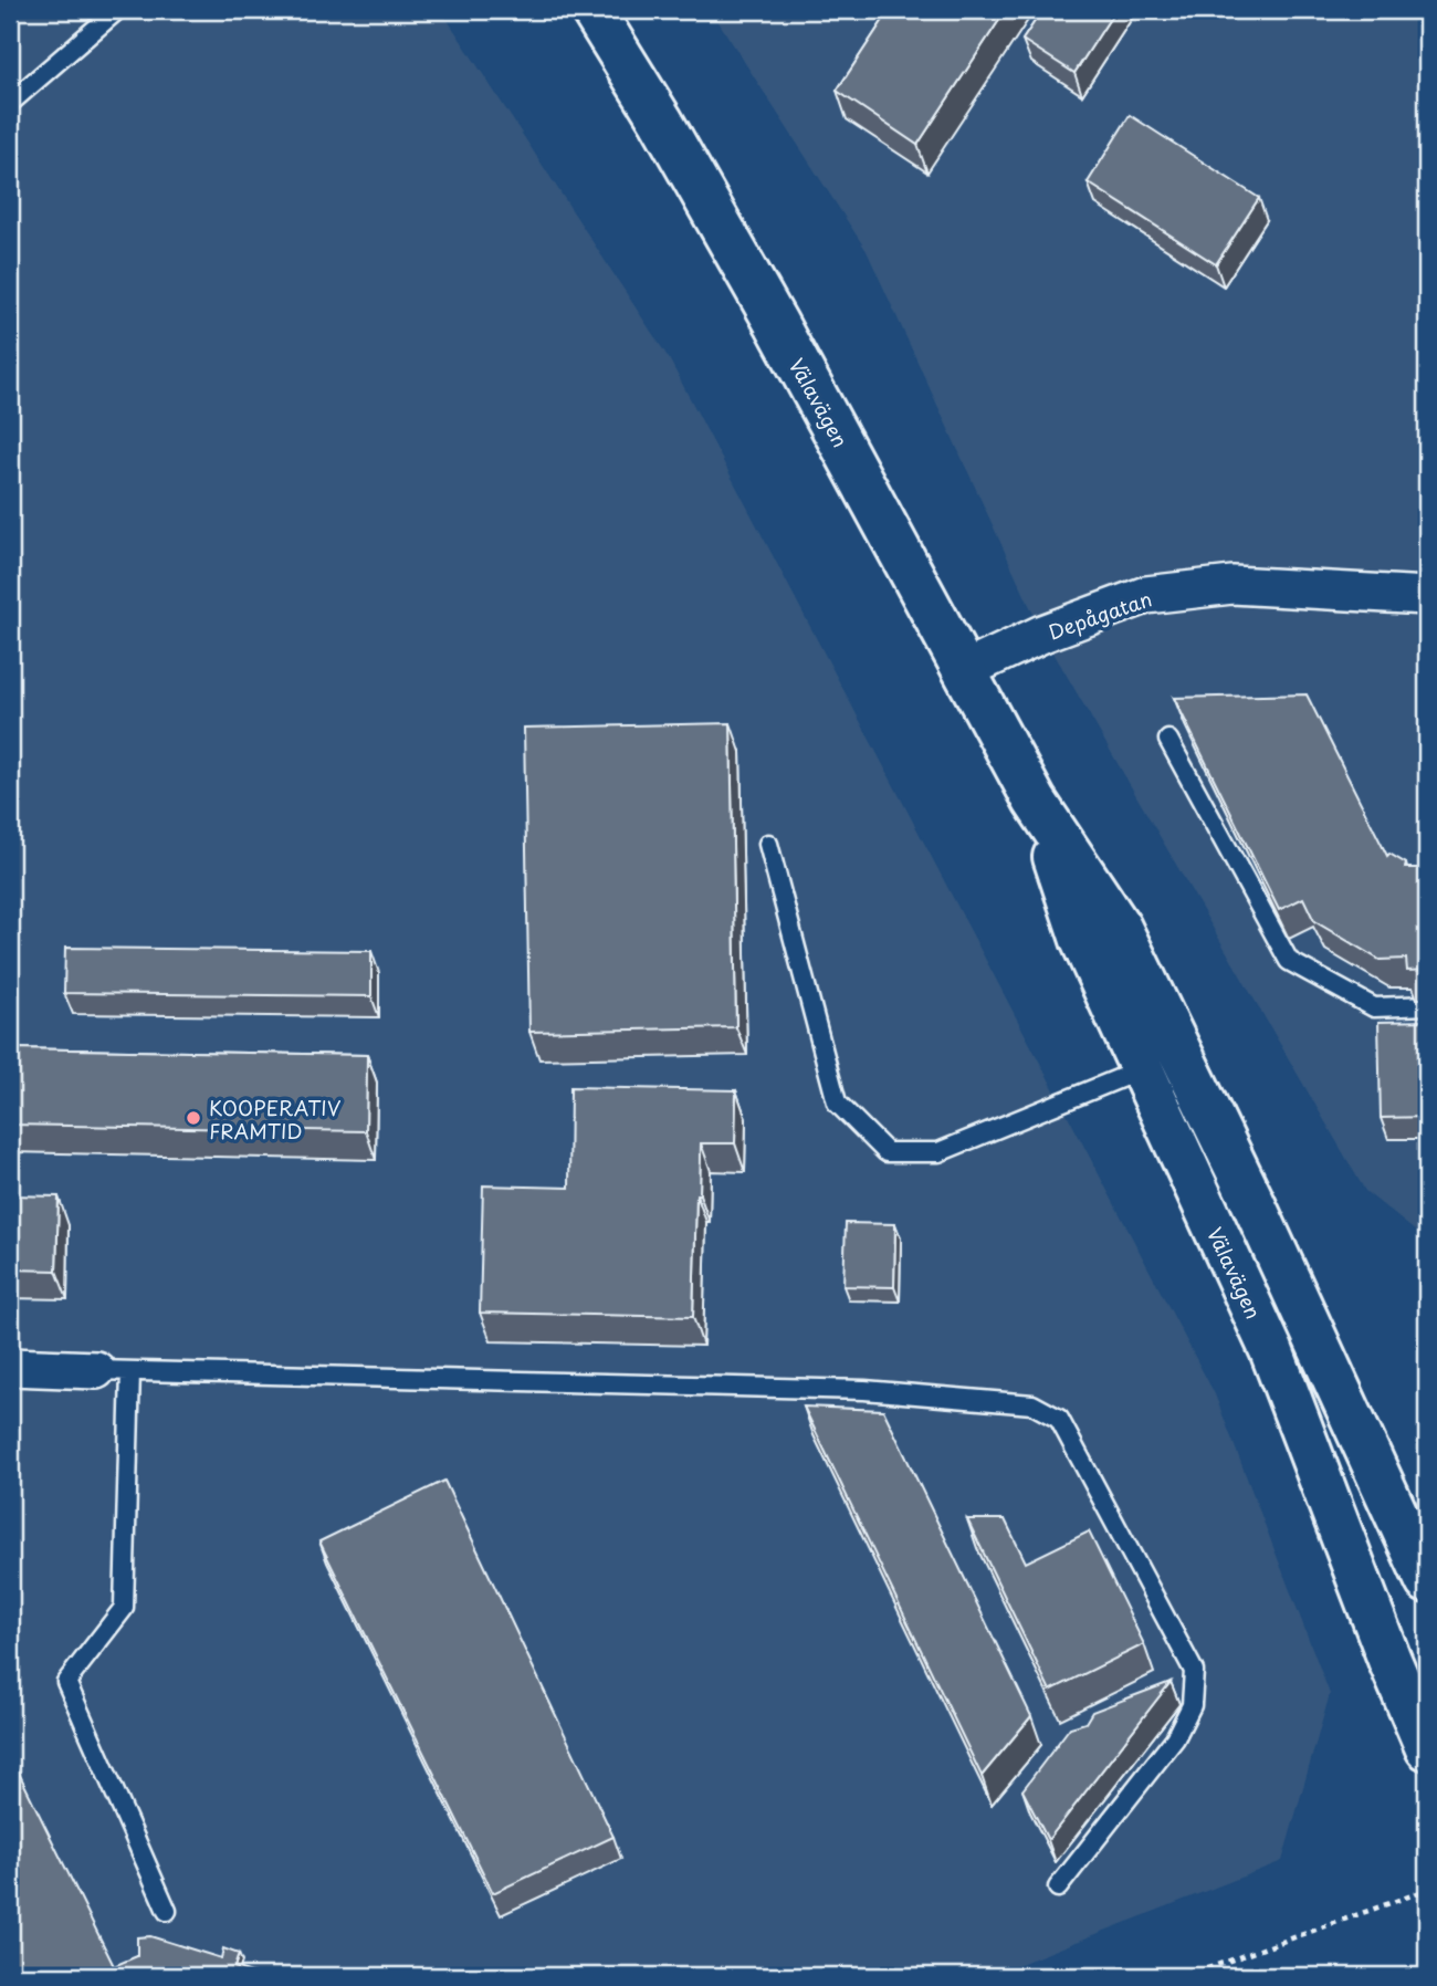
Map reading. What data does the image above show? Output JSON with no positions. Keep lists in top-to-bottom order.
{
  "streets": {
    "main road": ["Välavägen"],
    "street": ["Depågatan"]
  },
  "crossings": [
    ["Välavägen", "Depågatan"]
  ],
  "places": ["KOOPERATIV FRAMTID"]
}
